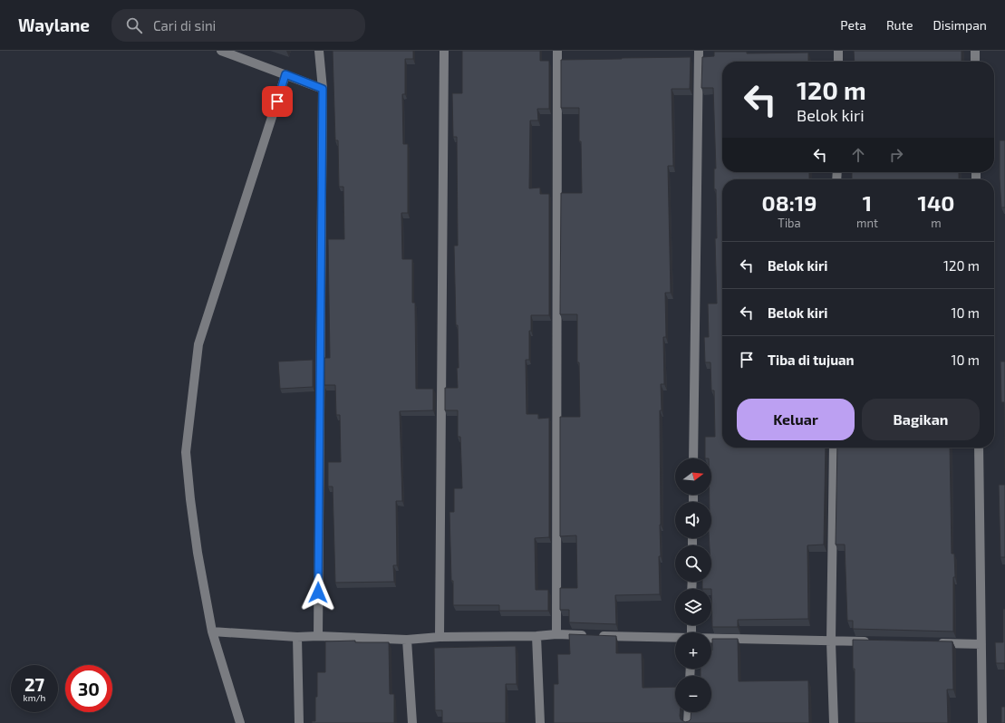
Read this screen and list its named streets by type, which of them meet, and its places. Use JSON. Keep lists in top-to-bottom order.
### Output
{
  "north": "right",
  "page": {
    "header": "Waylane",
    "search": "Cari di sini",
    "nav": ["Peta", "Rute", "Disimpan"],
    "turn": ["120 m", "Belok kiri"],
    "eta": [
      "08:19",
      "Tiba",
      "1",
      "mnt",
      "140",
      "m"
    ],
    "list": [
      {
        "name": "Belok kiri",
        "value": "120 m"
      },
      {
        "name": "Belok kiri",
        "value": "10 m"
      },
      {
        "name": "Tiba di tujuan",
        "value": "10 m"
      }
    ],
    "buttons": ["Keluar", "Bagikan"],
    "map_buttons": ["+", "−"],
    "speed": "27 km/h",
    "limit": "30"
  }
}
